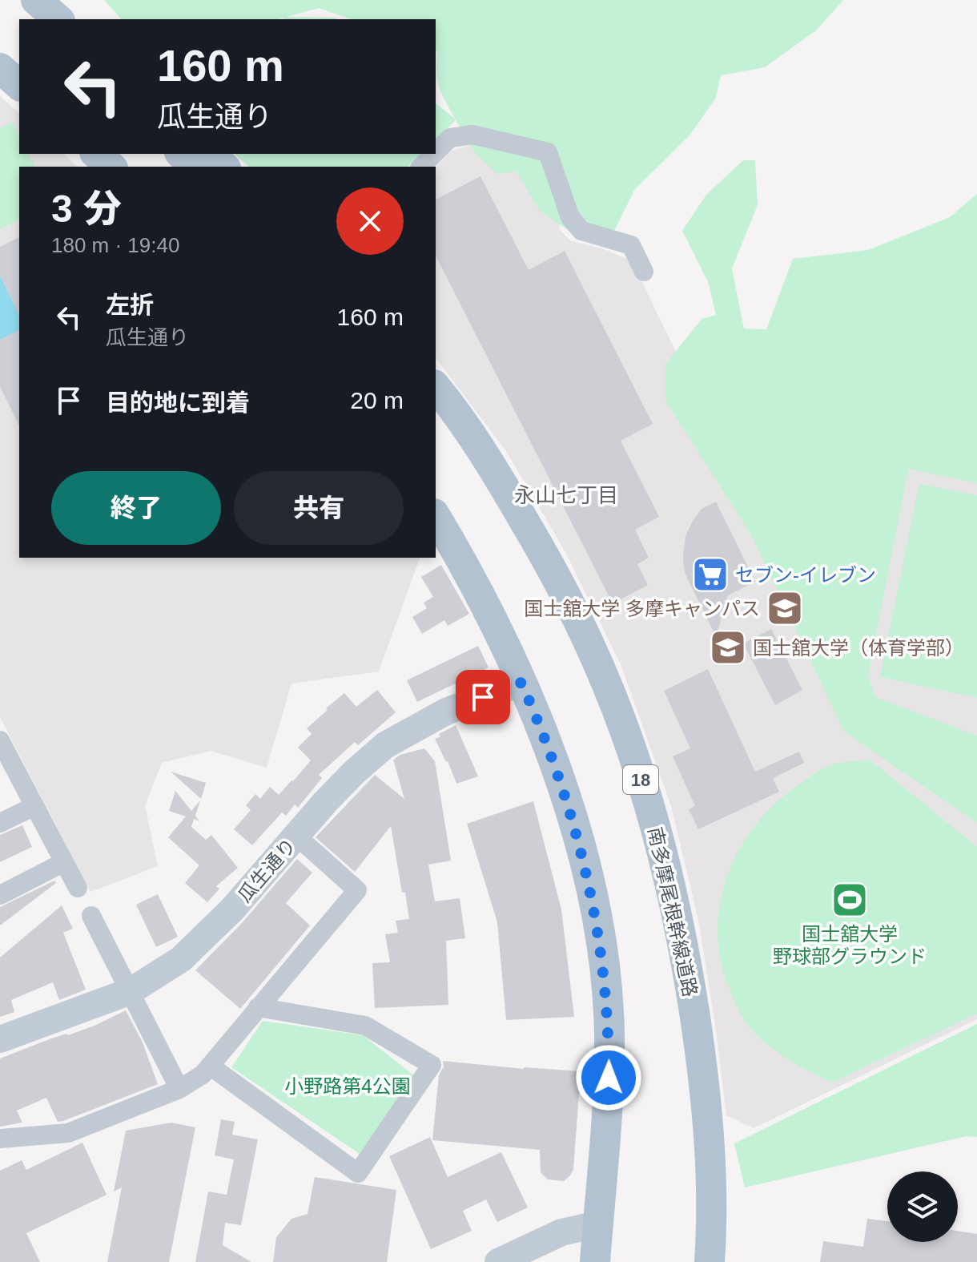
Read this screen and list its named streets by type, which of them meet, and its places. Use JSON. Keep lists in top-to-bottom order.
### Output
{
  "streets": {
    "main road": ["18", "南多摩尾根幹線道路"],
    "street": ["瓜生通り"]
  },
  "districts": ["永山七丁目"],
  "parks": ["小野路第4公園"],
  "places": {
    "supermarket": ["セブン-イレブン"],
    "school or university": ["国士舘大学 多摩キャンパス", "国士舘大学（体育学部）"],
    "sports": ["国士舘大学 野球部グラウンド"]
  },
  "page": {
    "turn": ["160 m", "瓜生通り"],
    "heading": ["3 分", "180 m · 19:40"],
    "list": [
      {
        "name": "左折",
        "note": "瓜生通り",
        "value": "160 m"
      },
      {
        "name": "目的地に到着",
        "value": "20 m"
      }
    ],
    "buttons": ["終了", "共有"]
  }
}
